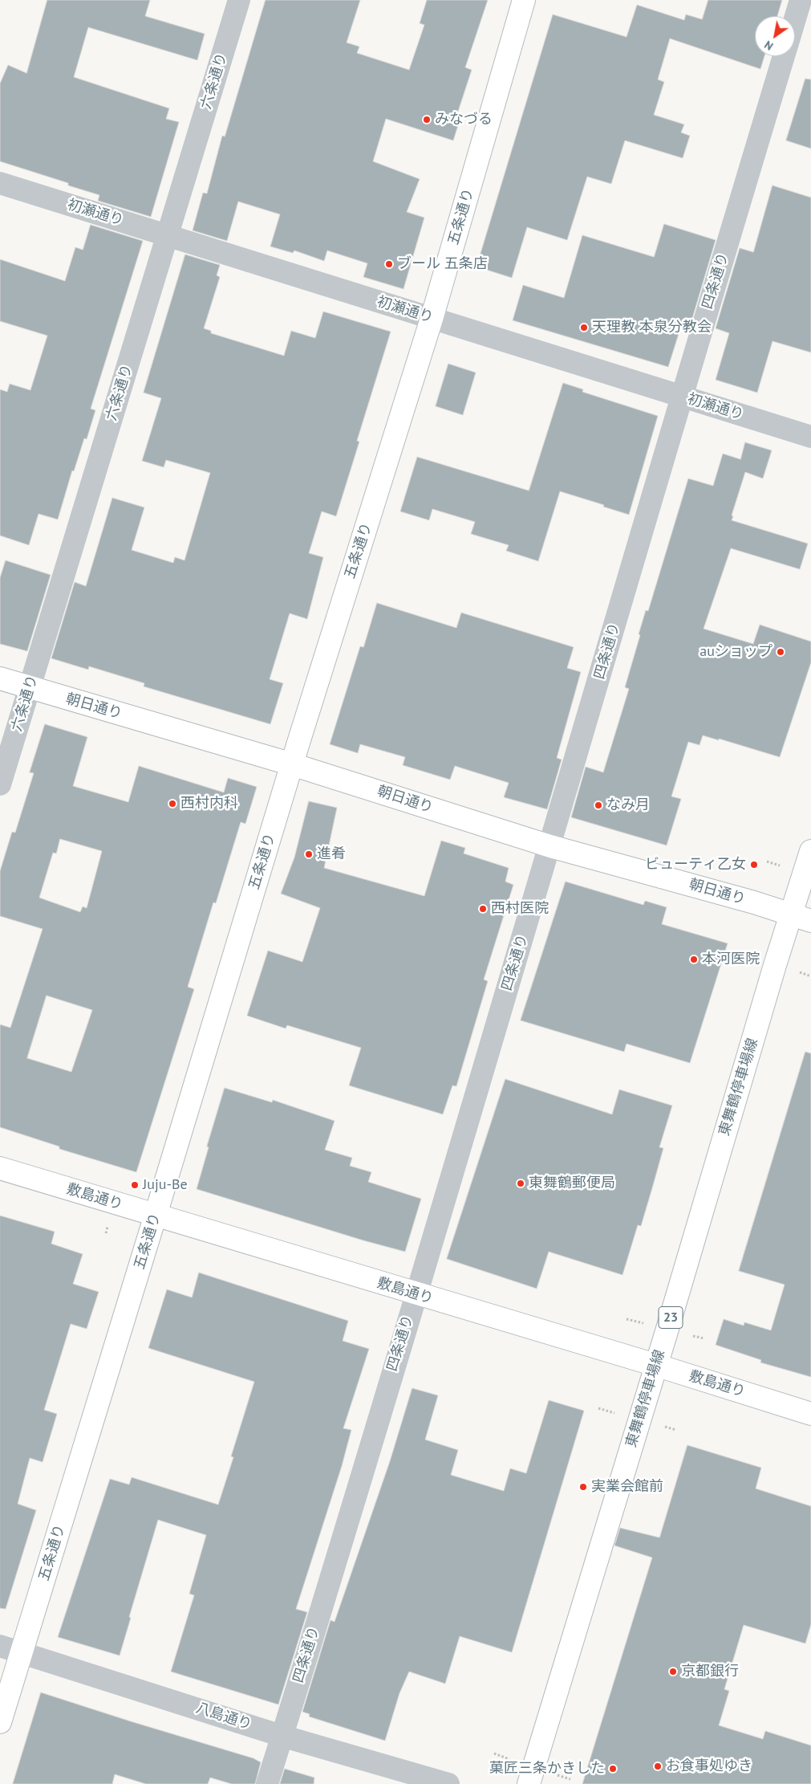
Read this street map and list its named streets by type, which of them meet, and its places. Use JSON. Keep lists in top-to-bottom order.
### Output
{
  "streets": {
    "street": [
      "六条通り",
      "初瀬通り",
      "五条通り",
      "四条通り",
      "朝日通り",
      "東舞鶴停車場線",
      "敷島通り",
      "23",
      "八島通り"
    ]
  },
  "crossings": [
    ["六条通り", "初瀬通り"],
    ["六条通り", "朝日通り"],
    ["初瀬通り", "五条通り"],
    ["初瀬通り", "四条通り"],
    ["五条通り", "朝日通り"],
    ["五条通り", "敷島通り"],
    ["五条通り", "八島通り"],
    ["四条通り", "朝日通り"],
    ["四条通り", "敷島通り"],
    ["四条通り", "八島通り"],
    ["朝日通り", "東舞鶴停車場線"],
    ["東舞鶴停車場線", "敷島通り"]
  ],
  "places": [
    "みなづる",
    "ブール 五条店",
    "天理教 本泉分教会",
    "auショップ",
    "西村内科",
    "なみ月",
    "進肴",
    "ビューティ乙女",
    "西村医院",
    "本河医院",
    "東舞鶴郵便局",
    "Juju-Be",
    "実業会館前",
    "京都銀行",
    "お食事処ゆき",
    "菓匠三条かきした"
  ],
  "north": "bottom left"
}
